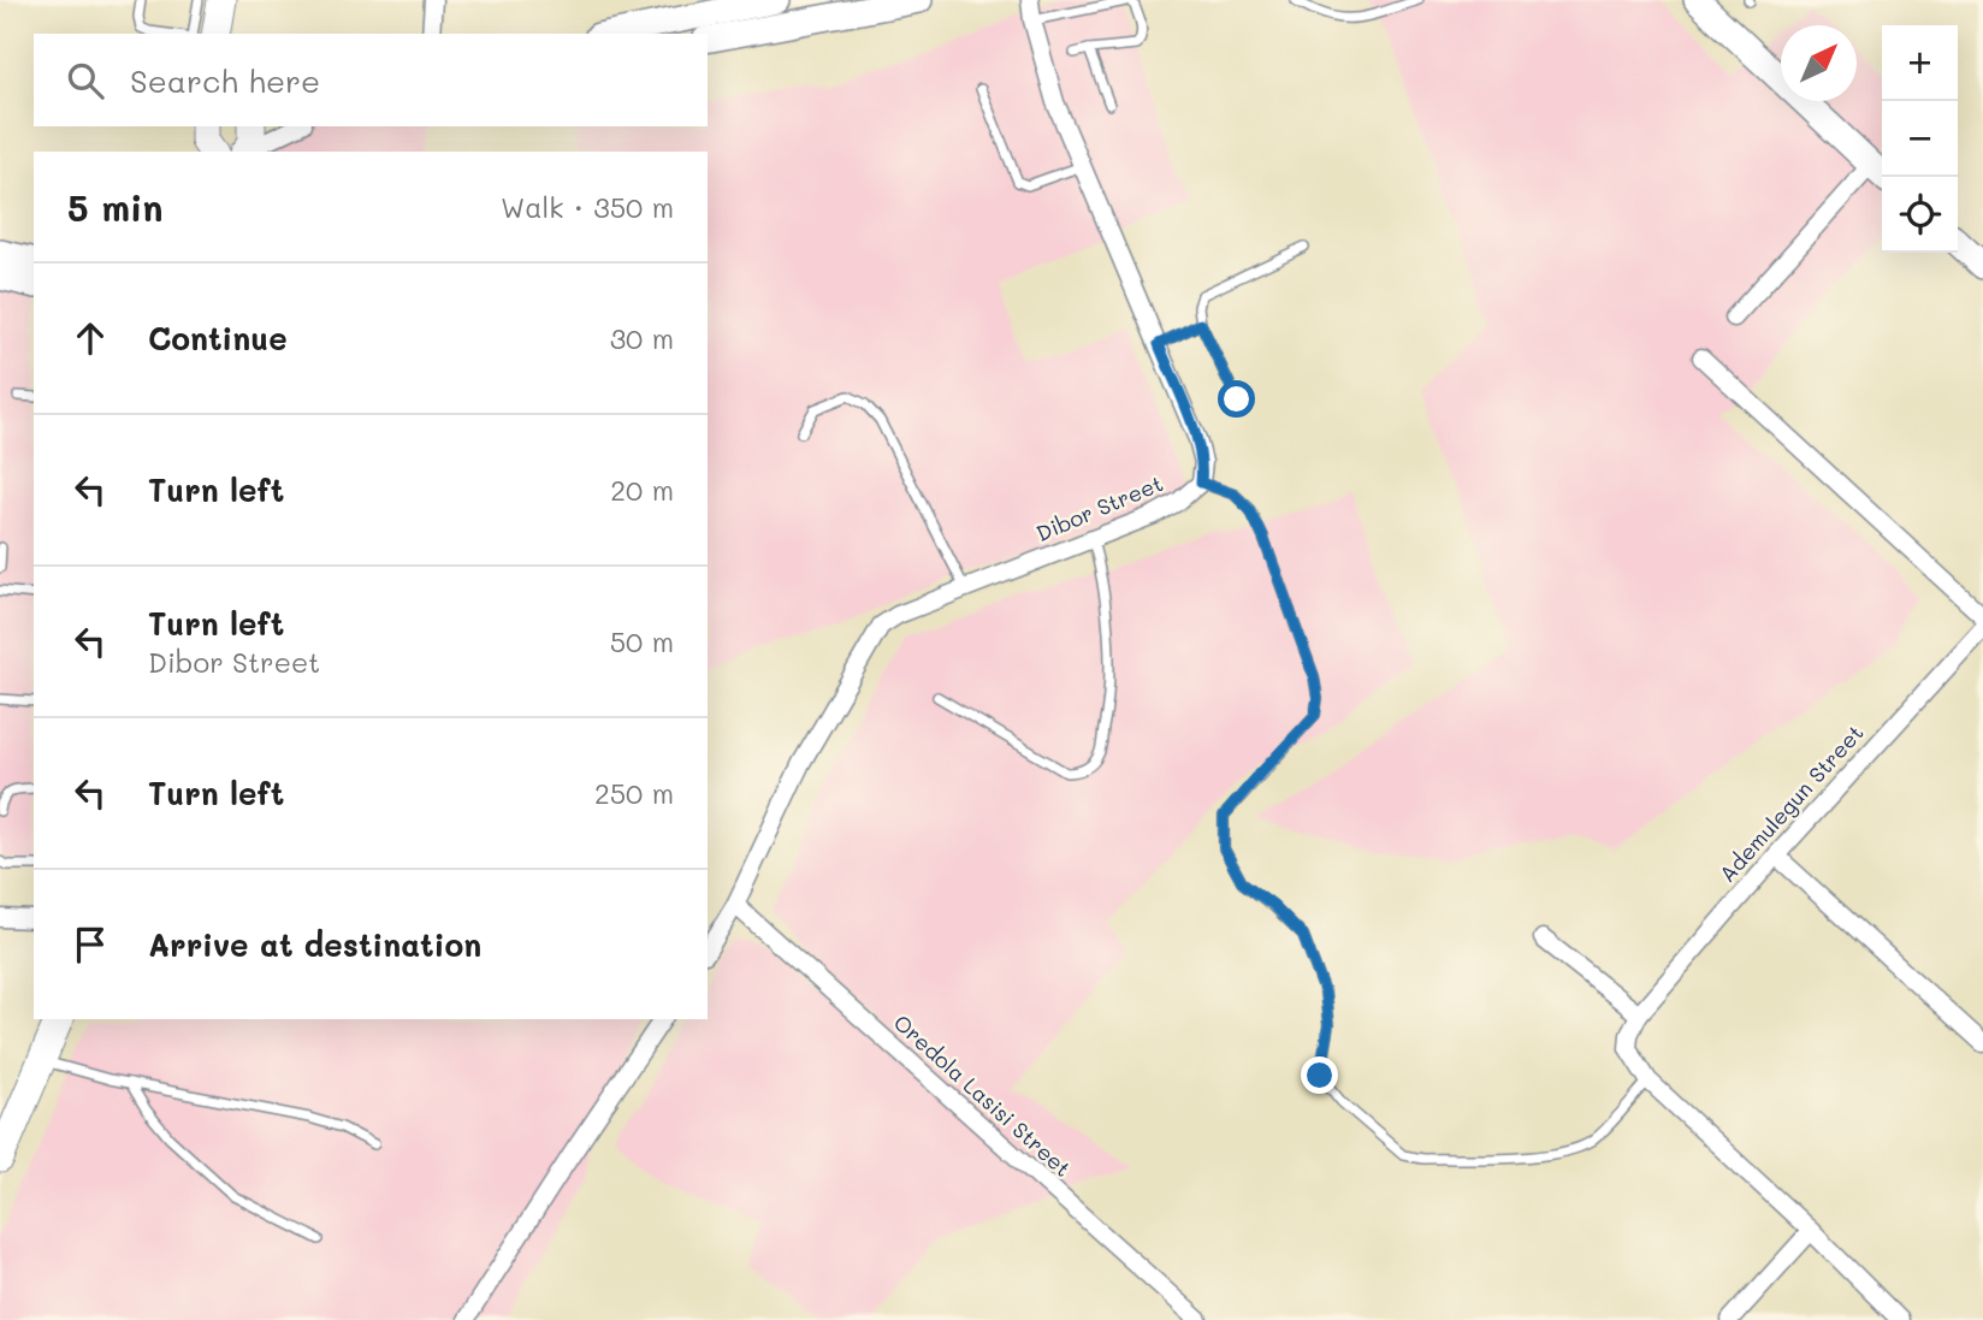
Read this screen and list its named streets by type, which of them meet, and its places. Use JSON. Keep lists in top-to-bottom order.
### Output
{
  "streets": {
    "street": ["Dibor Street", "Ademulegun Street", "Oredola Lasisi Street"]
  },
  "crossings": [
    ["Dibor Street", "Oredola Lasisi Street"]
  ],
  "north": "top right",
  "page": {
    "map_buttons": ["+", "−"],
    "search": "Search here",
    "heading": ["5 min", "Walk · 350 m"],
    "list": [
      ["Continue", "30 m"],
      ["Turn left", "20 m"],
      ["Turn left", "Dibor Street", "50 m"],
      ["Turn left", "250 m"],
      "Arrive at destination"
    ]
  }
}
